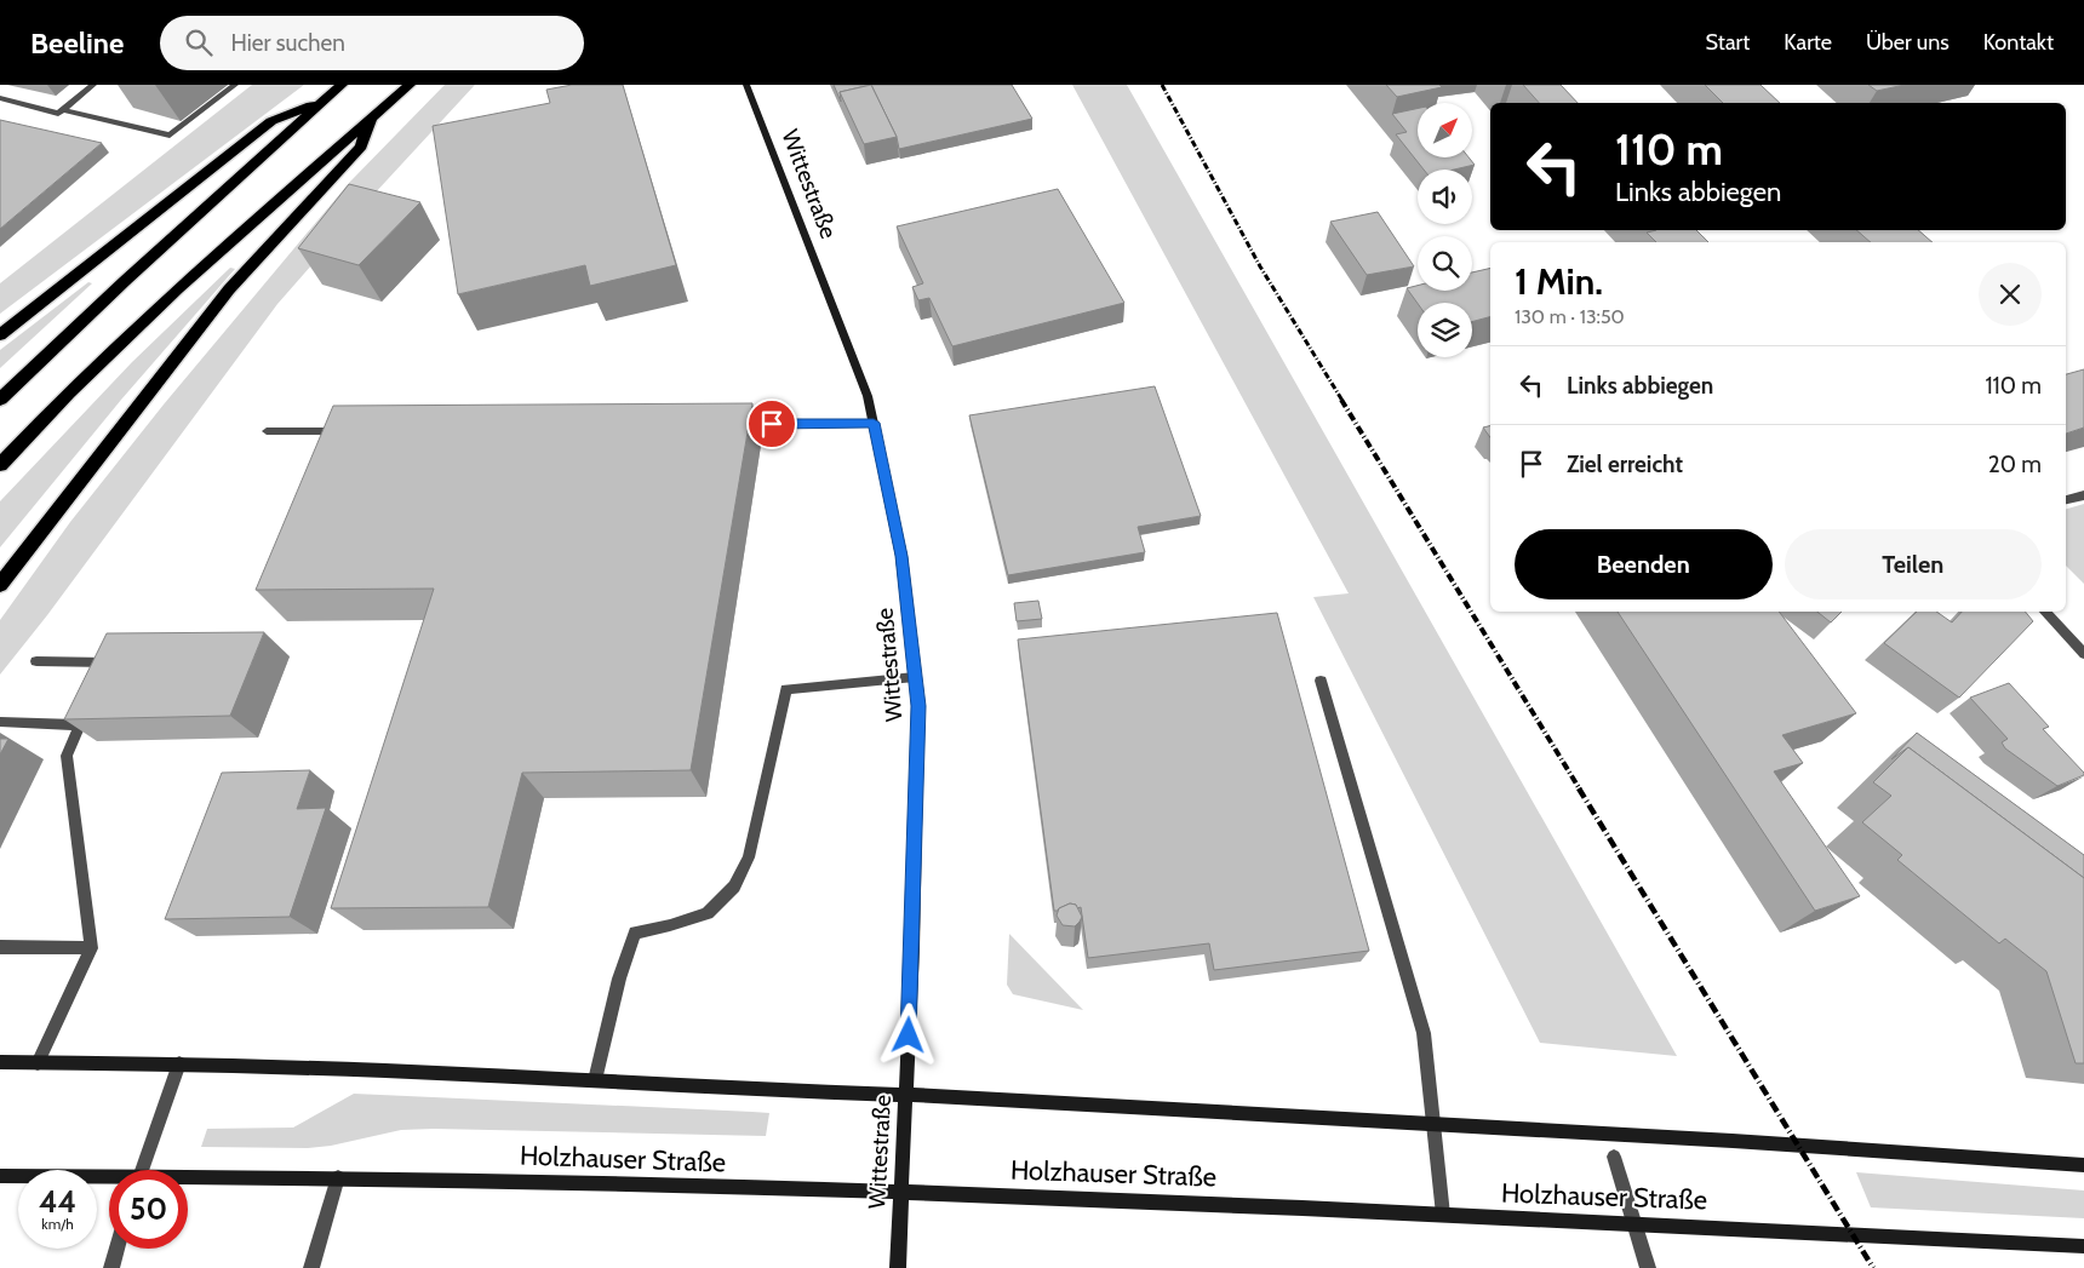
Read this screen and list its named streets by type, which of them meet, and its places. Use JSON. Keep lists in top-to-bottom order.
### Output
{
  "streets": {
    "main road": ["Wittestraße", "Holzhauser Straße"]
  },
  "crossings": [
    ["Wittestraße", "Holzhauser Straße"]
  ],
  "north": "top right",
  "page": {
    "header": "Beeline",
    "search": "Hier suchen",
    "nav": [
      "Start",
      "Karte",
      "Über uns",
      "Kontakt"
    ],
    "turn": ["110 m", "Links abbiegen"],
    "heading": ["1 Min.", "130 m · 13:50"],
    "list": [
      {
        "name": "Links abbiegen",
        "value": "110 m"
      },
      {
        "name": "Ziel erreicht",
        "value": "20 m"
      }
    ],
    "buttons": ["Beenden", "Teilen"],
    "speed": "44 km/h",
    "limit": "50"
  }
}
